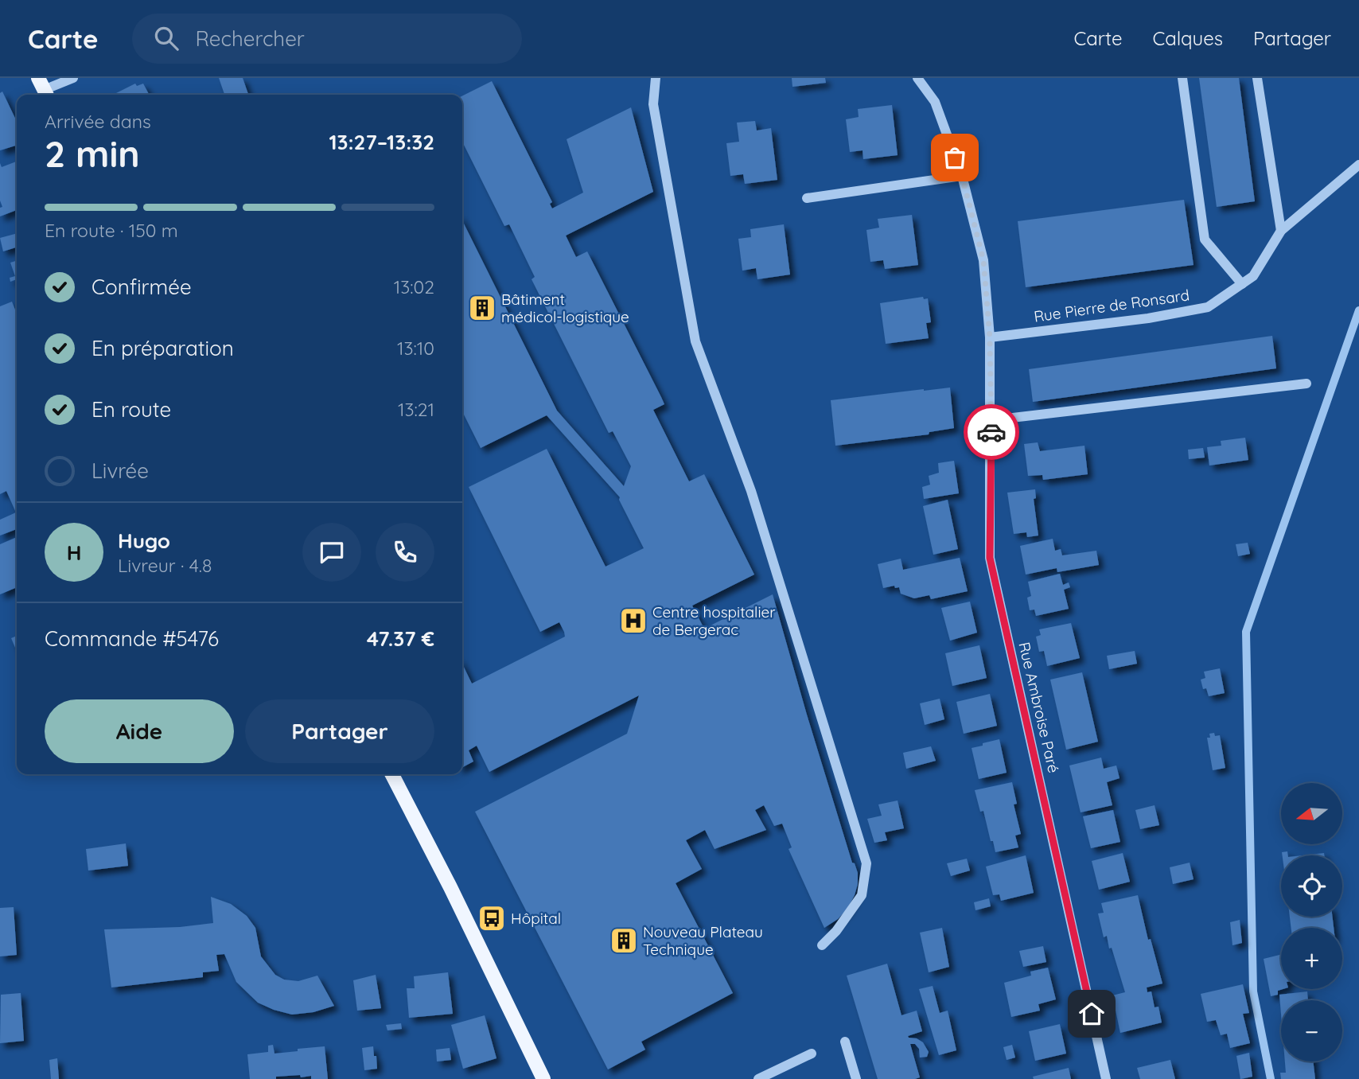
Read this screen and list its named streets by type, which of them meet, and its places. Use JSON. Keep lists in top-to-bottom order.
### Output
{
  "streets": {
    "street": ["Rue Pierre de Ronsard", "Rue Ambroise Paré"]
  },
  "crossings": [
    ["Rue Pierre de Ronsard", "Rue Ambroise Paré"]
  ],
  "places": {
    "building": ["Bâtiment médicol-logistique", "Nouveau Plateau Technique"],
    "hospital": ["Centre hospitalier de Bergerac"],
    "bus stop": ["Hôpital"]
  },
  "north": "left",
  "page": {
    "header": "Carte",
    "search": "Rechercher",
    "nav": ["Carte", "Calques", "Partager"],
    "heading": ["2 min", "Arrivée dans", "13:27–13:32"],
    "panel": [
      "Hugo",
      "Livreur · 4.8",
      "Commande #5476",
      "47.37 €"
    ],
    "bar": "En route · 150 m",
    "list": [
      ["Confirmée", "13:02"],
      ["En préparation", "13:10"],
      ["En route", "13:21"],
      "Livrée"
    ],
    "round": "H",
    "buttons": ["Aide", "Partager"],
    "map_buttons": ["+", "−"]
  }
}
